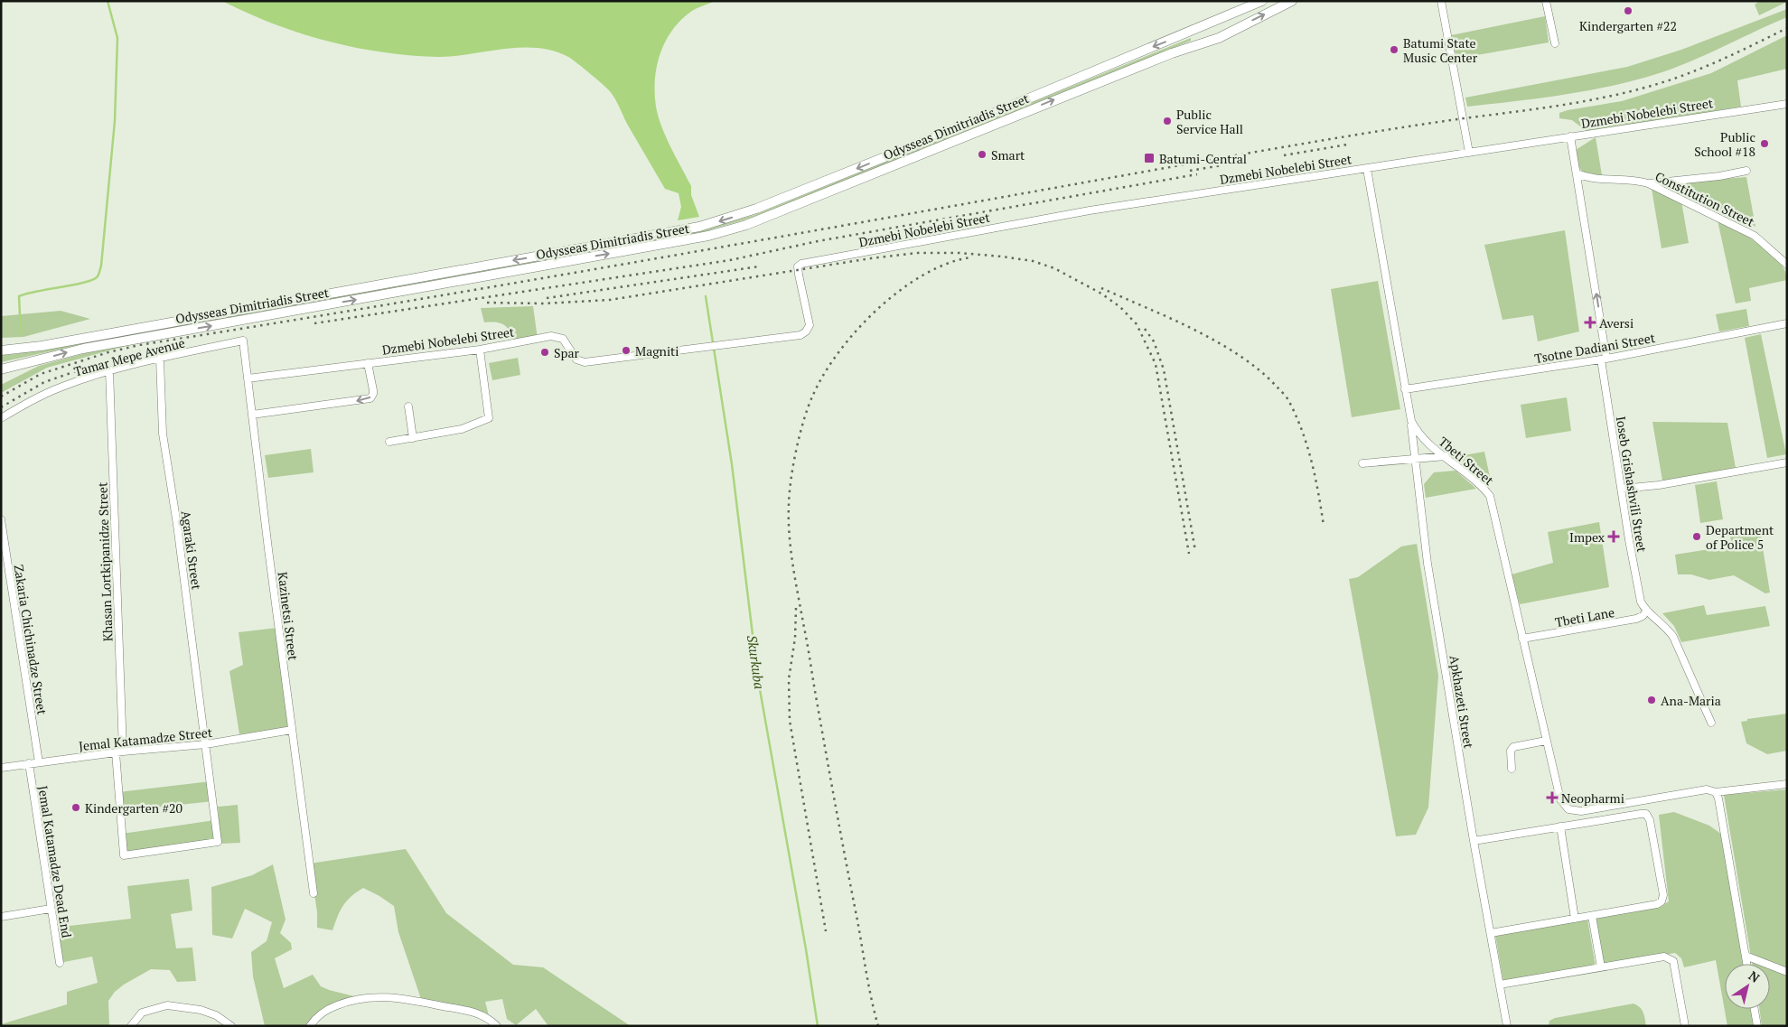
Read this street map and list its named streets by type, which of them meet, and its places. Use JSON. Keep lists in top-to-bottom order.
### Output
{
  "streets": {
    "main road": ["Odysseas Dimitriadis Street"],
    "street": [
      "Dzmebi Nobelebi Street",
      "Constitution Street",
      "Tsotne Dadiani Street",
      "Tamar Mepe Avenue",
      "Tbeti Street",
      "Ioseb Grishashvili Street",
      "Agaraki Street",
      "Khasan Lortkipanidze Street",
      "Kazinetsi Street",
      "Tbeti Lane",
      "Zakaria Chichinadze Street",
      "Apkhazeti Street",
      "Jemal Katamadze Street",
      "Jemal Katamadze Dead End"
    ]
  },
  "crossings": [
    ["Dzmebi Nobelebi Street", "Tbeti Street"],
    ["Dzmebi Nobelebi Street", "Ioseb Grishashvili Street"],
    ["Dzmebi Nobelebi Street", "Kazinetsi Street"],
    ["Constitution Street", "Ioseb Grishashvili Street"],
    ["Tsotne Dadiani Street", "Tbeti Street"],
    ["Tsotne Dadiani Street", "Ioseb Grishashvili Street"],
    ["Tamar Mepe Avenue", "Agaraki Street"],
    ["Tamar Mepe Avenue", "Khasan Lortkipanidze Street"],
    ["Tamar Mepe Avenue", "Kazinetsi Street"],
    ["Tbeti Street", "Tbeti Lane"],
    ["Tbeti Street", "Apkhazeti Street"],
    ["Ioseb Grishashvili Street", "Tbeti Lane"],
    ["Agaraki Street", "Khasan Lortkipanidze Street"],
    ["Agaraki Street", "Jemal Katamadze Street"],
    ["Khasan Lortkipanidze Street", "Jemal Katamadze Street"],
    ["Kazinetsi Street", "Jemal Katamadze Street"],
    ["Zakaria Chichinadze Street", "Jemal Katamadze Street"],
    ["Jemal Katamadze Street", "Jemal Katamadze Dead End"]
  ],
  "one_way": ["Ioseb Grishashvili Street"],
  "water": ["Skurkuba"],
  "places": {
    "other": [
      "Kindergarten #22",
      "Batumi State Music Center",
      "Public Service Hall",
      "Public School #18",
      "Smart",
      "Magniti",
      "Spar",
      "Department of Police 5",
      "Ana-Maria",
      "Kindergarten #20"
    ],
    "transit": ["Batumi-Central"],
    "health": ["Aversi", "Impex", "Neopharmi"]
  },
  "north": "top right"
}
